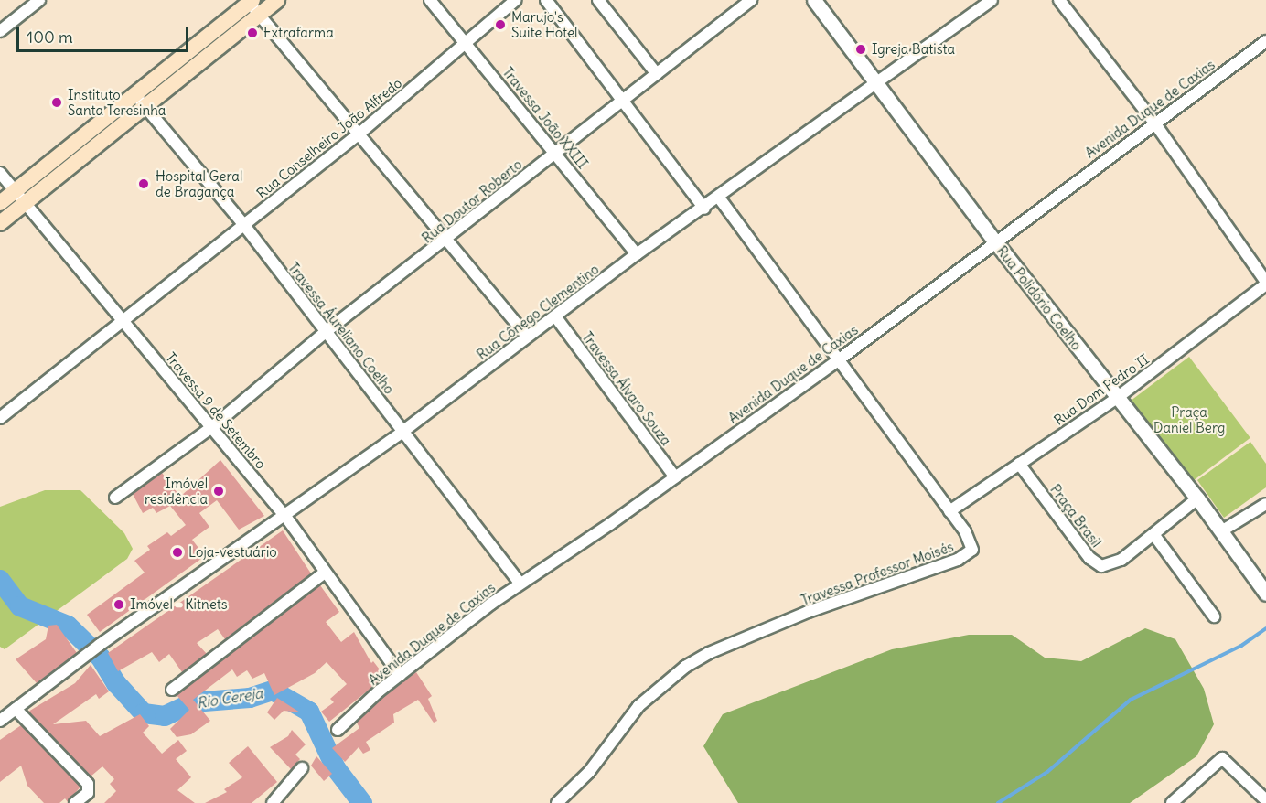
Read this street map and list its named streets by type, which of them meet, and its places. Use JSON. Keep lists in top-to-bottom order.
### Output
{
  "streets": {
    "street": [
      "Avenida Duque de Caxias",
      "Travessa João XXIII",
      "Rua Conselheiro João Alfredo",
      "Rua Doutor Roberto",
      "Rua Polidório Coelho",
      "Rua Cônego Clementino",
      "Travessa Áureliano Coelho",
      "Travessa Álvaro Souza",
      "Rua Dom Pedro II",
      "Travessa 9 de Setembro",
      "Praça Brasil",
      "Travessa Professor Moisés"
    ]
  },
  "crossings": [
    ["Avenida Duque de Caxias", "Rua Polidório Coelho"],
    ["Avenida Duque de Caxias", "Travessa Áureliano Coelho"],
    ["Avenida Duque de Caxias", "Travessa Álvaro Souza"],
    ["Avenida Duque de Caxias", "Travessa 9 de Setembro"],
    ["Avenida Duque de Caxias", "Travessa Professor Moisés"],
    ["Travessa João XXIII", "Rua Conselheiro João Alfredo"],
    ["Travessa João XXIII", "Rua Doutor Roberto"],
    ["Travessa João XXIII", "Rua Cônego Clementino"],
    ["Rua Conselheiro João Alfredo", "Travessa Áureliano Coelho"],
    ["Rua Conselheiro João Alfredo", "Travessa 9 de Setembro"],
    ["Rua Doutor Roberto", "Travessa Áureliano Coelho"],
    ["Rua Doutor Roberto", "Travessa 9 de Setembro"],
    ["Rua Polidório Coelho", "Rua Cônego Clementino"],
    ["Rua Polidório Coelho", "Rua Dom Pedro II"],
    ["Rua Polidório Coelho", "Praça Brasil"],
    ["Rua Cônego Clementino", "Travessa Áureliano Coelho"],
    ["Rua Cônego Clementino", "Travessa Álvaro Souza"],
    ["Rua Cônego Clementino", "Travessa 9 de Setembro"],
    ["Rua Cônego Clementino", "Travessa Professor Moisés"],
    ["Rua Dom Pedro II", "Praça Brasil"],
    ["Rua Dom Pedro II", "Travessa Professor Moisés"]
  ],
  "water": ["Rio Cereja"],
  "parks": ["Praça Daniel Berg"],
  "places": [
    "Marujo's Suite Hotel",
    "Extrafarma",
    "Igreja Batista",
    "Instituto Santa Teresinha",
    "Hospital Geral de Bragança",
    "Imóvel residência",
    "Loja-vestuário",
    "Imóvel - Kitnets"
  ],
  "scale_bar": "100 m"
}
